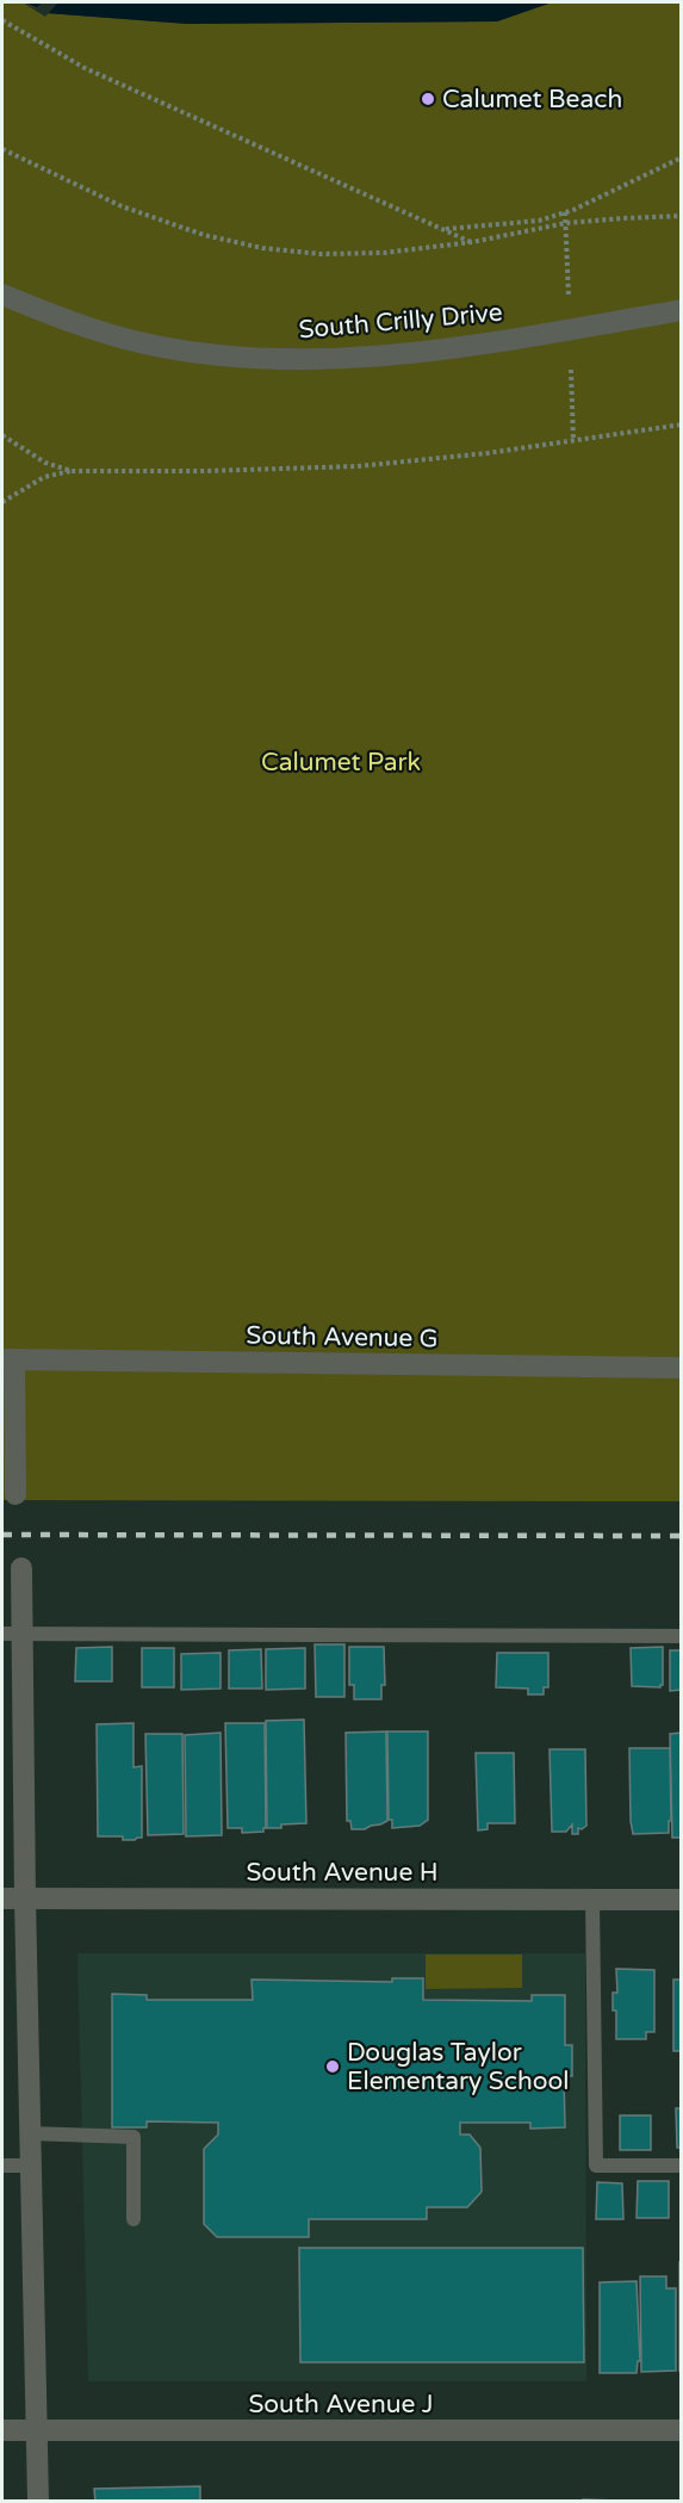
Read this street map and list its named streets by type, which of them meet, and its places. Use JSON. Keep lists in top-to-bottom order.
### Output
{
  "streets": {
    "street": [
      "South Crilly Drive",
      "South Avenue G",
      "South Avenue H",
      "South Avenue J"
    ]
  },
  "parks": ["Calumet Park"],
  "places": ["Calumet Beach", "Douglas Taylor Elementary School"]
}
